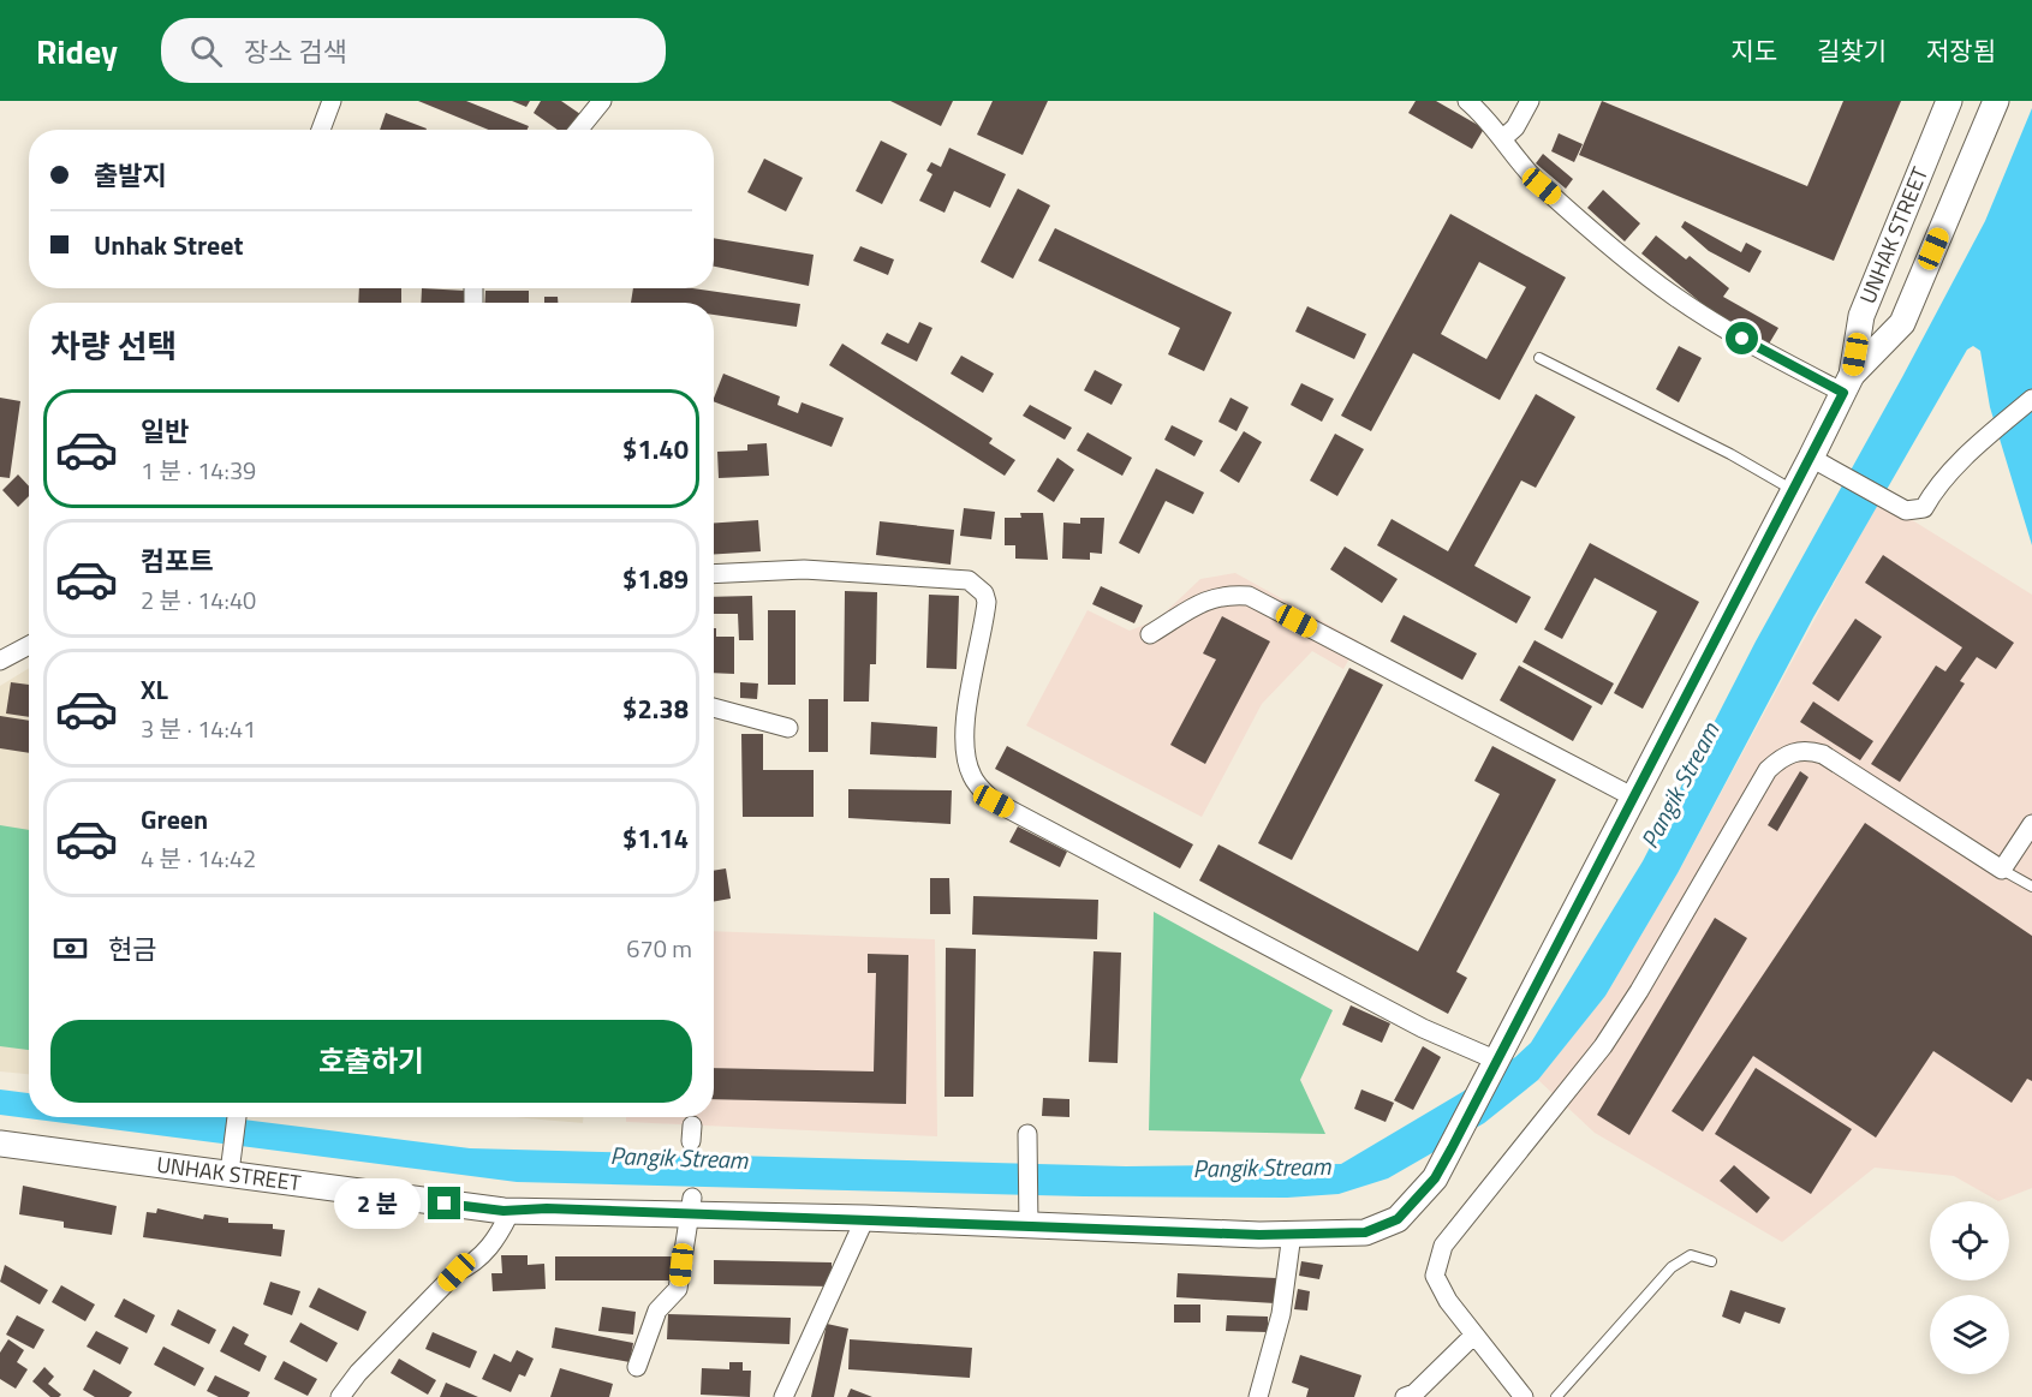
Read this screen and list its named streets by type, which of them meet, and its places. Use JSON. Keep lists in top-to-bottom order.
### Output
{
  "streets": {
    "main road": ["UNHAK STREET"]
  },
  "water": ["Pangik Stream"],
  "page": {
    "header": "Ridey",
    "search": "장소 검색",
    "nav": ["지도", "길찾기", "저장됨"],
    "banner": ["출발지", "Unhak Street"],
    "heading": "차량 선택",
    "list": [
      {
        "name": "일반",
        "note": "1 분 · 14:39",
        "value": "$1.40"
      },
      {
        "name": "컴포트",
        "note": "2 분 · 14:40",
        "value": "$1.89"
      },
      {
        "name": "XL",
        "note": "3 분 · 14:41",
        "value": "$2.38"
      },
      {
        "name": "Green",
        "note": "4 분 · 14:42",
        "value": "$1.14"
      }
    ],
    "pay": ["현금", "670 m"],
    "buttons": "호출하기",
    "bubble": "2 분"
  }
}
